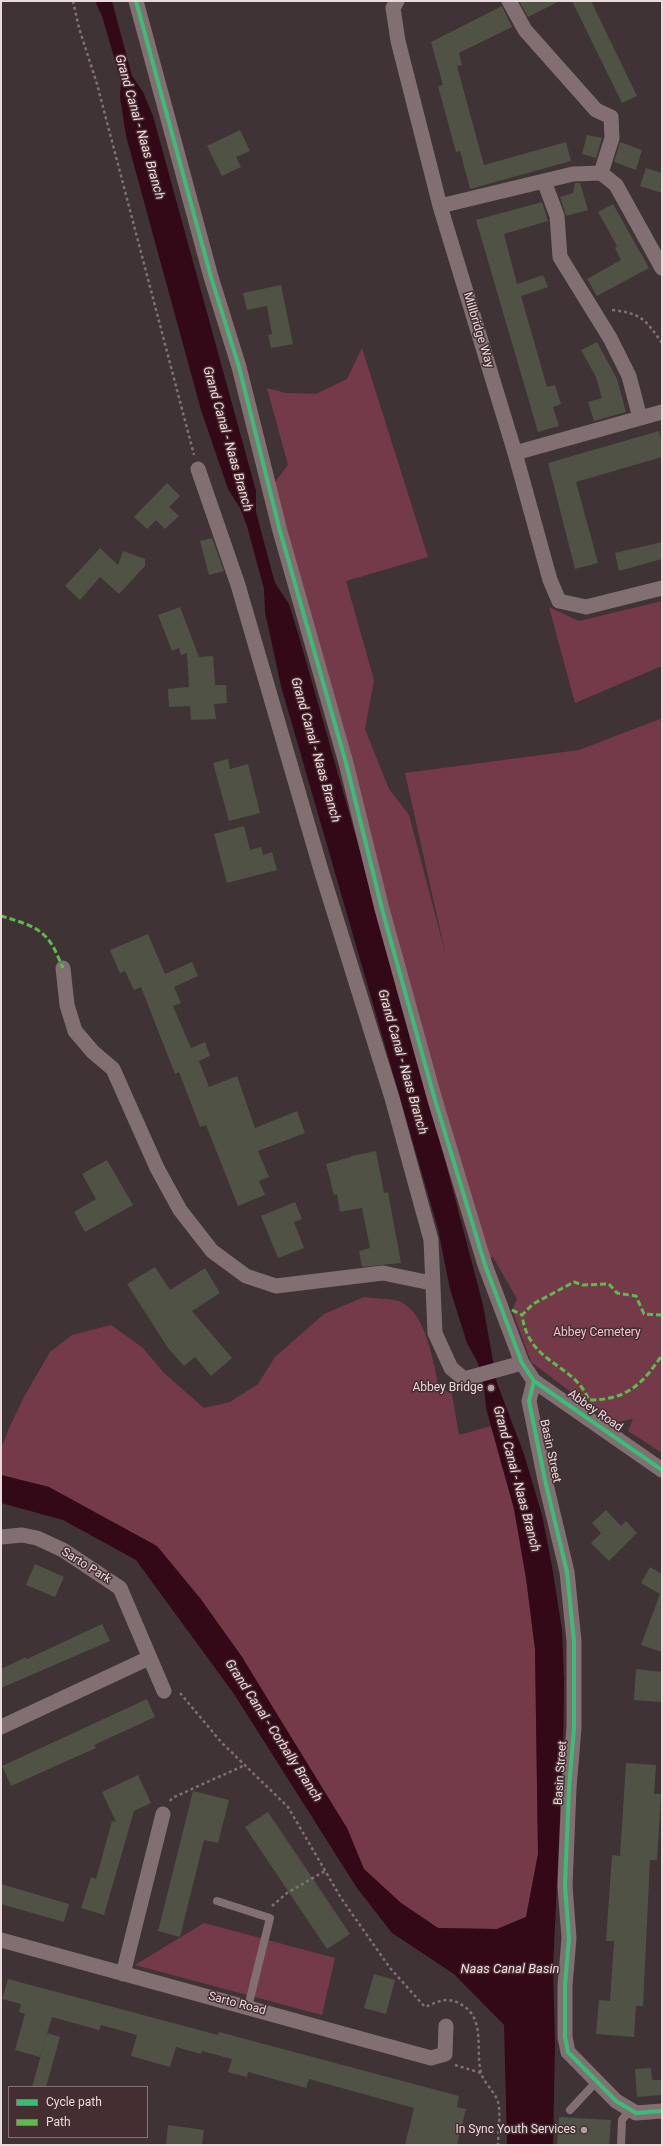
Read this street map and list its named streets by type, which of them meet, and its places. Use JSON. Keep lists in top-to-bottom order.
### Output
{
  "streets": {
    "street": [
      "Millbridge Way",
      "Abbey Road",
      "Basin Street",
      "Sarto Park",
      "Sarto Road"
    ]
  },
  "crossings": [
    ["Abbey Road", "Basin Street"]
  ],
  "water": ["Grand Canal - Naas Branch", "Grand Canal - Corbally Branch", "Naas Canal Basin"],
  "parks": ["Abbey Cemetery"],
  "places": ["Abbey Bridge", "In Sync Youth Services"],
  "legend": ["Cycle path", "Path"]
}
